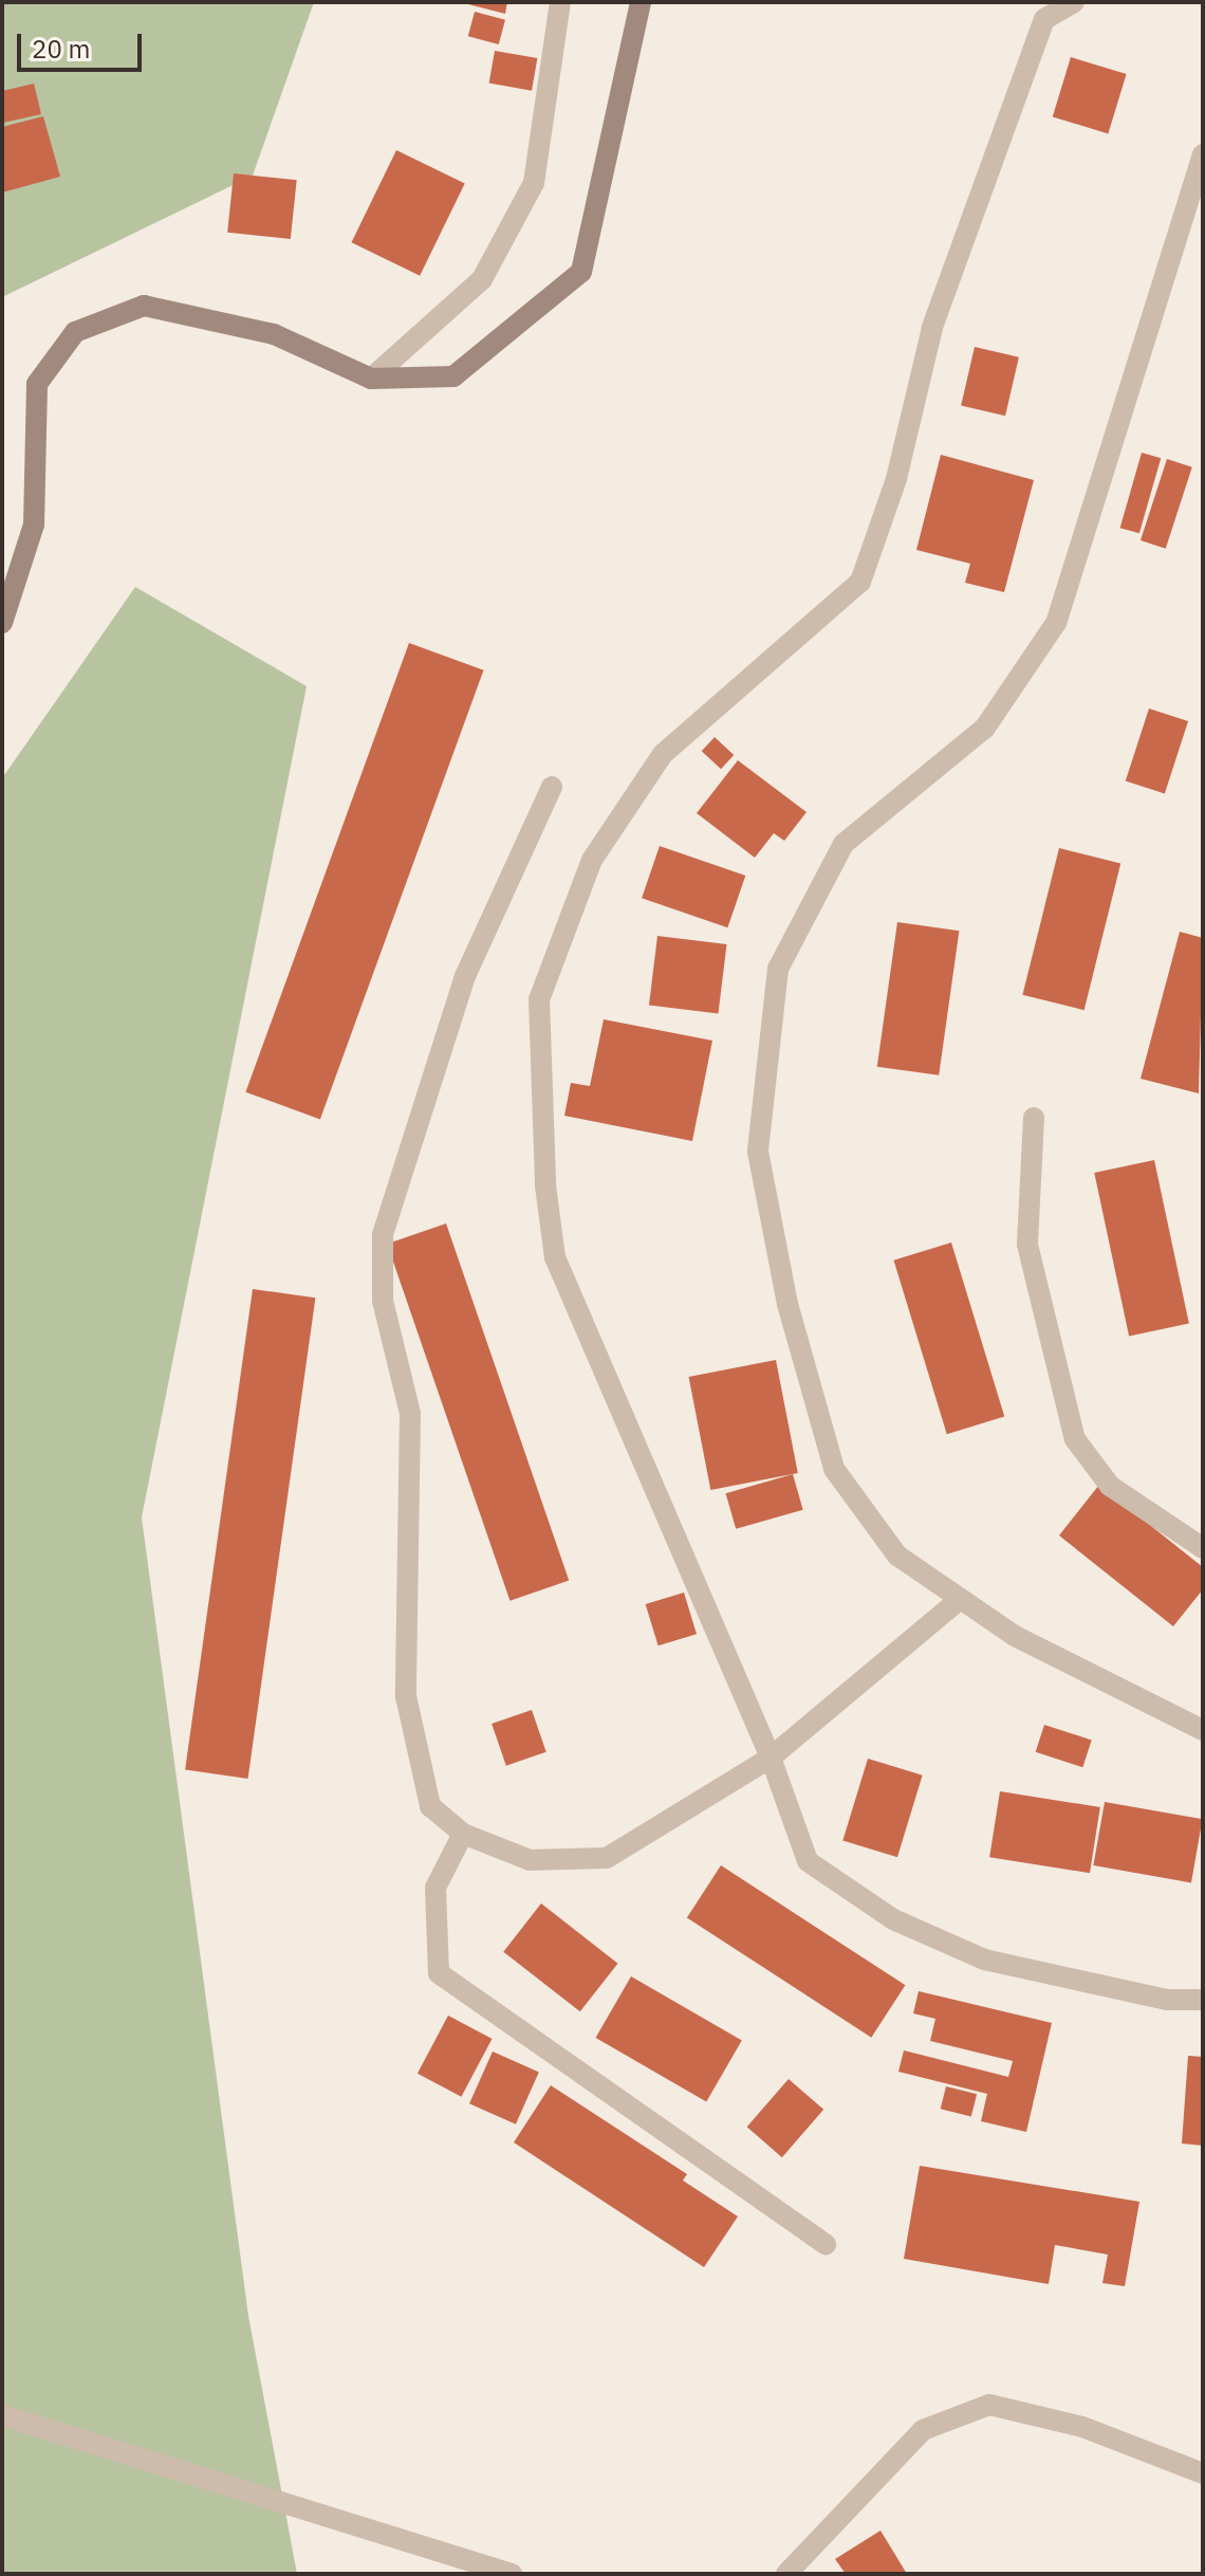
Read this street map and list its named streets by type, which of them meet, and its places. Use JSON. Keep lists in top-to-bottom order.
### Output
{
  "scale_bar": "20 m"
}
